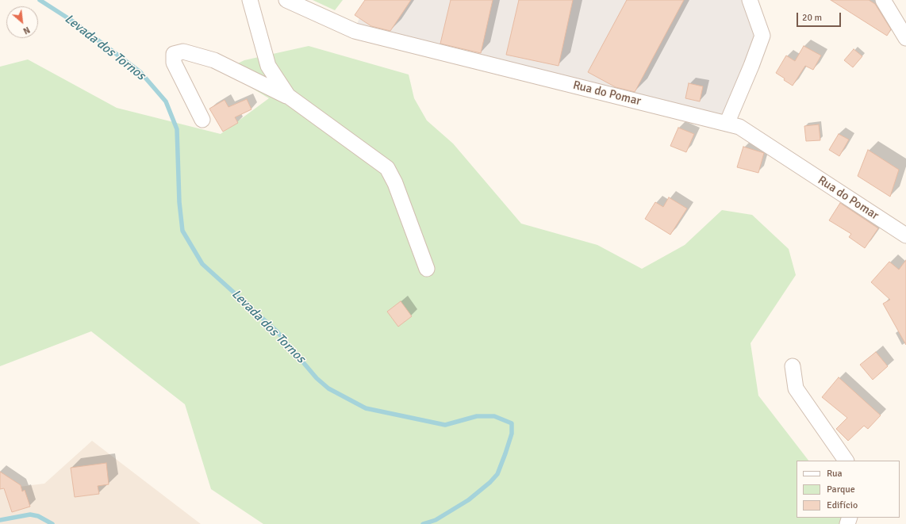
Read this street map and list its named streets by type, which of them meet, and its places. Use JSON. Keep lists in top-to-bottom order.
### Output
{
  "streets": {
    "street": ["Rua do Pomar"]
  },
  "water": ["Levada dos Tornos"],
  "legend": ["Rua", "Parque", "Edifício"],
  "scale_bar": "20 m",
  "north": "bottom right"
}
